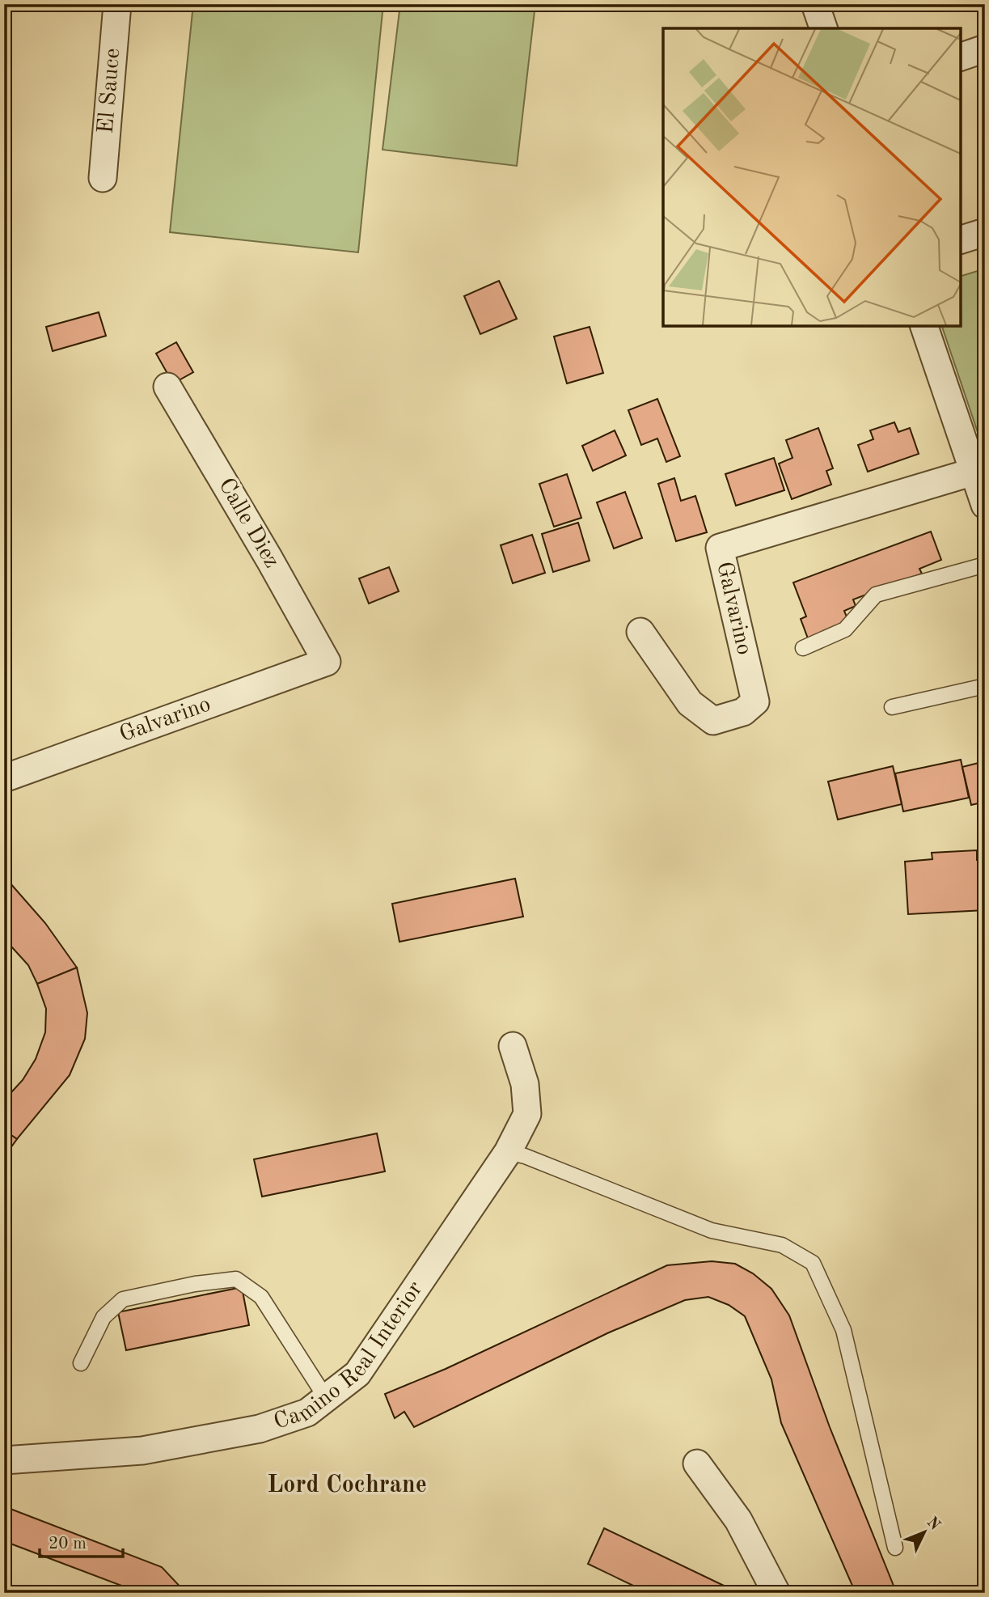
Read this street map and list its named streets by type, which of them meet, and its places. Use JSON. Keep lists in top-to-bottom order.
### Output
{
  "streets": {
    "street": [
      "El Sauce",
      "Calle Diez",
      "Galvarino",
      "Camino Real Interior"
    ]
  },
  "crossings": [
    ["Calle Diez", "Galvarino"]
  ],
  "districts": ["Lord Cochrane"],
  "scale_bar": "20 m",
  "north": "top right"
}
